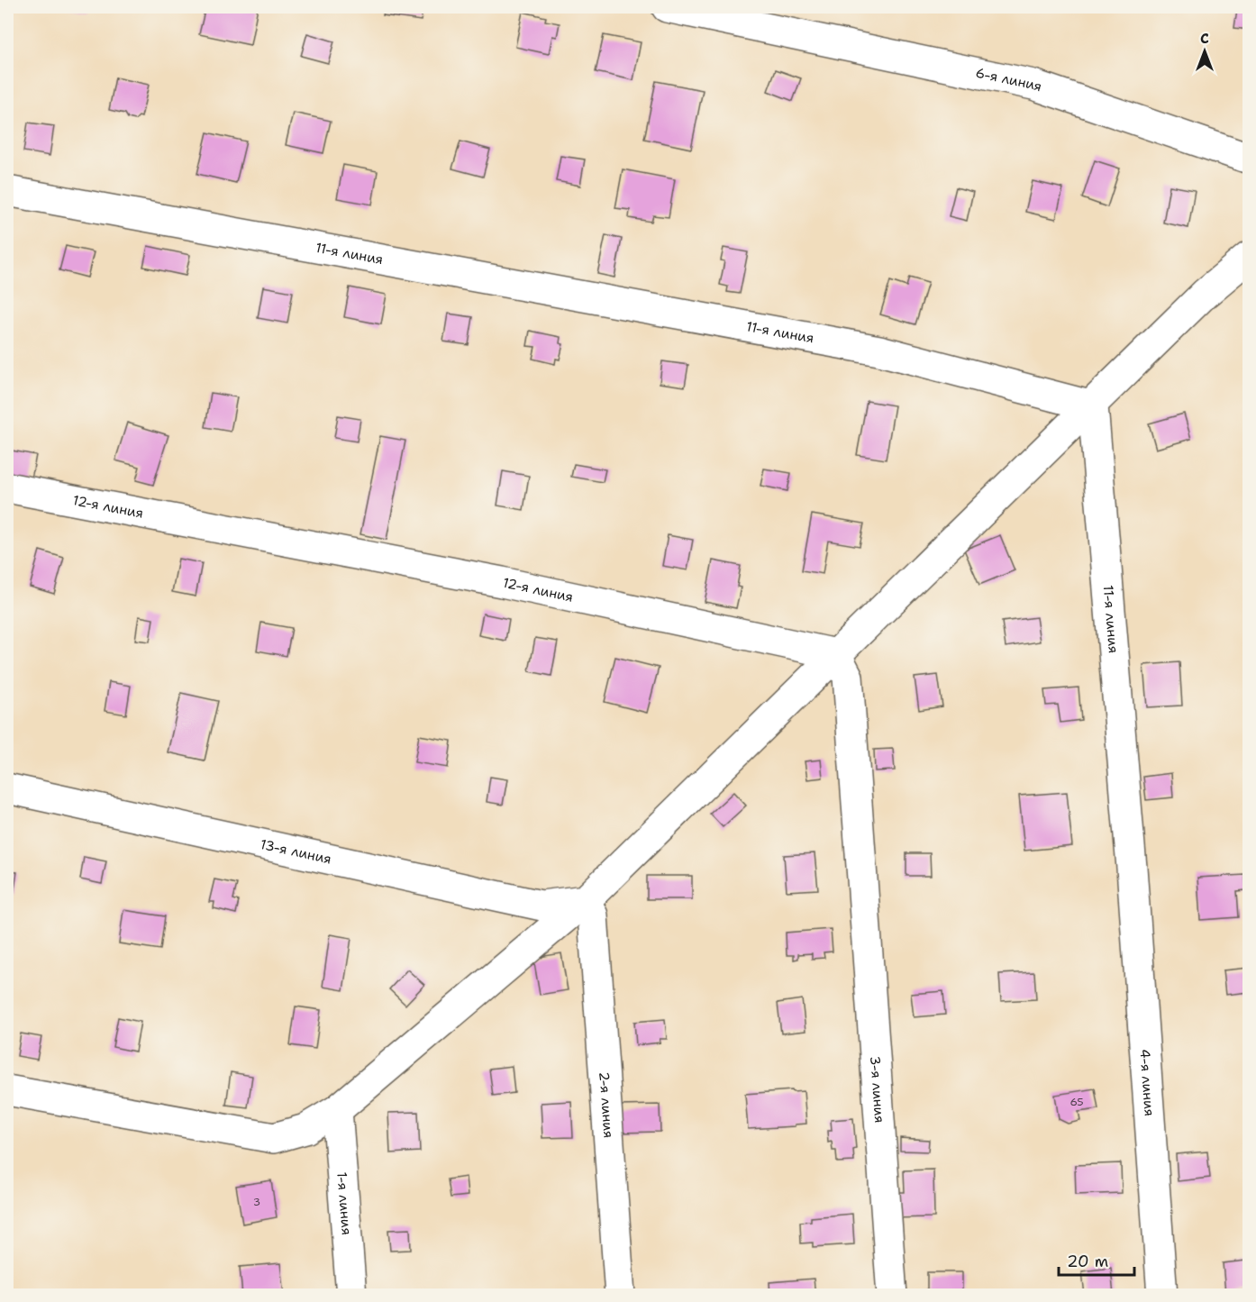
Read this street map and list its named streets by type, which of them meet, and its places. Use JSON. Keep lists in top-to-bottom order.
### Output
{
  "streets": {
    "street": [
      "6-я линия",
      "11-я линия",
      "12-я линия",
      "13-я линия",
      "4-я линия",
      "3-я линия",
      "2-я линия",
      "1-я линия"
    ]
  },
  "crossings": [
    ["11-я линия", "4-я линия"],
    ["12-я линия", "3-я линия"],
    ["13-я линия", "2-я линия"]
  ],
  "house_numbers": ["65", "3"],
  "scale_bar": "20 m",
  "north": "top"
}
